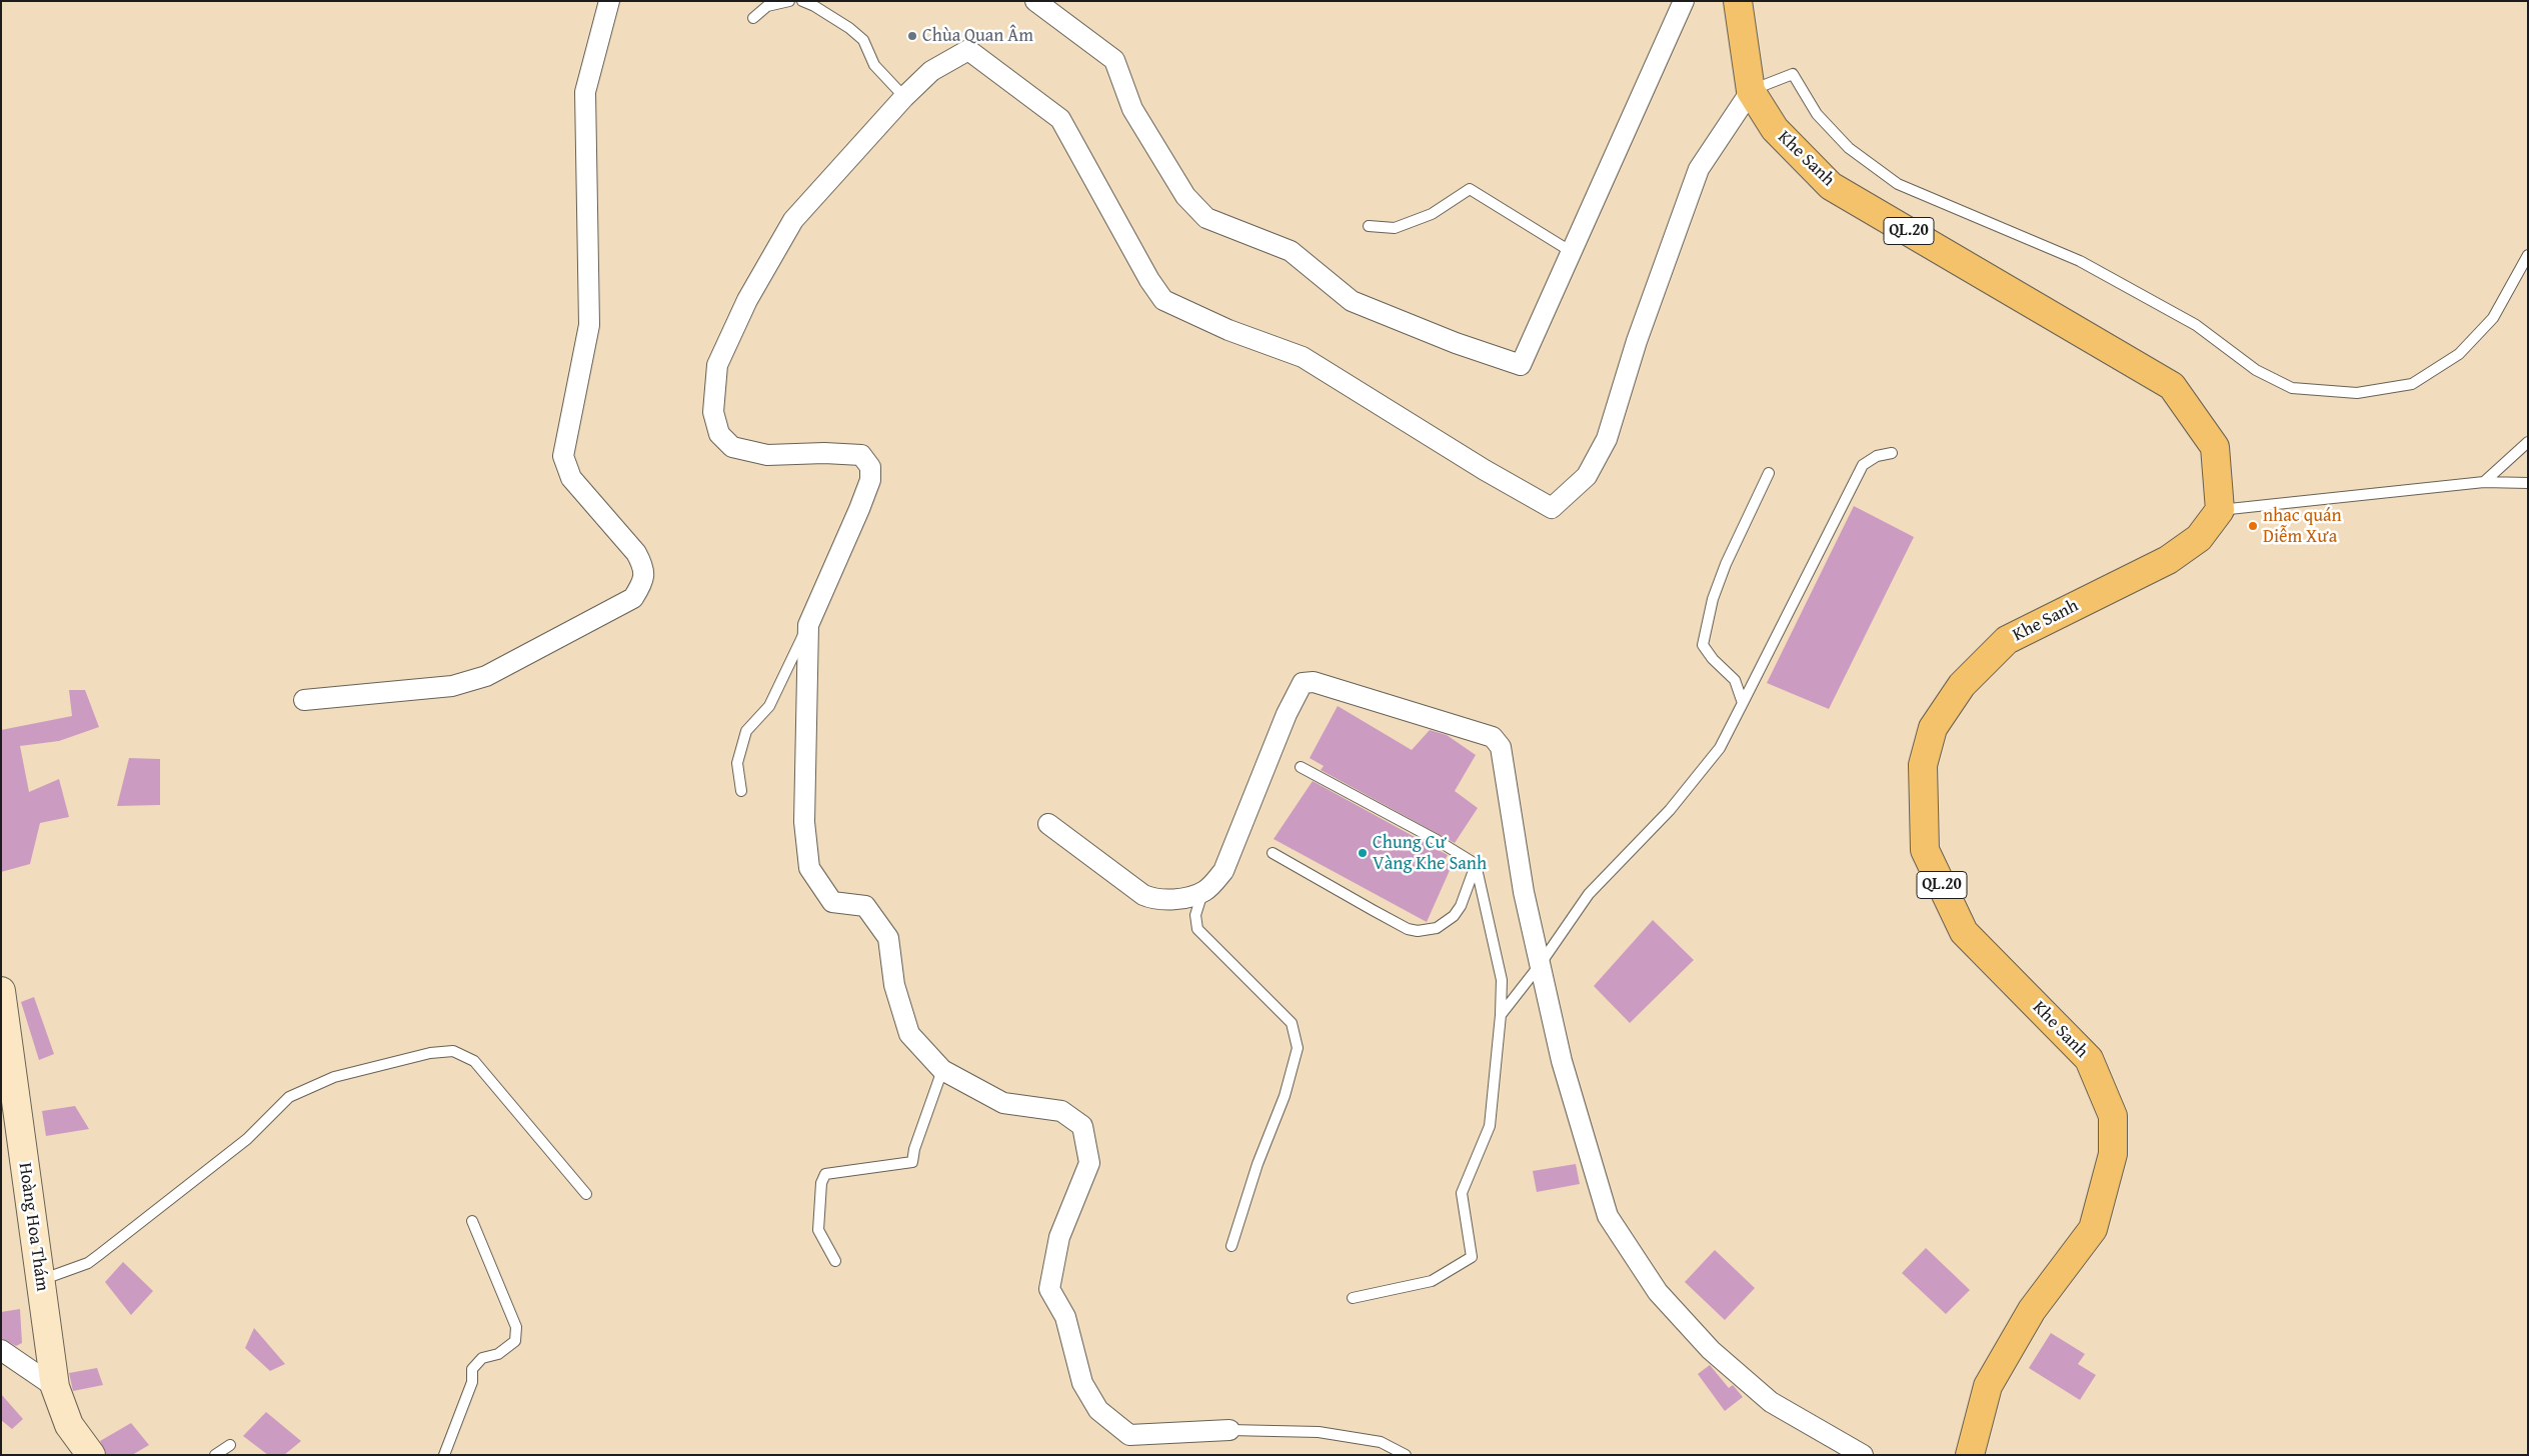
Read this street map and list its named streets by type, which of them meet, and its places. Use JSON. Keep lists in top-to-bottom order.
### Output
{
  "streets": {
    "highway": ["Khe Sanh", "QL.20"],
    "street": ["Hoàng Hoa Thám"]
  },
  "places": ["Chùa Quan Âm", "nhạc quán Diễm Xưa", "Chung Cư Vàng Khe Sanh"]
}
